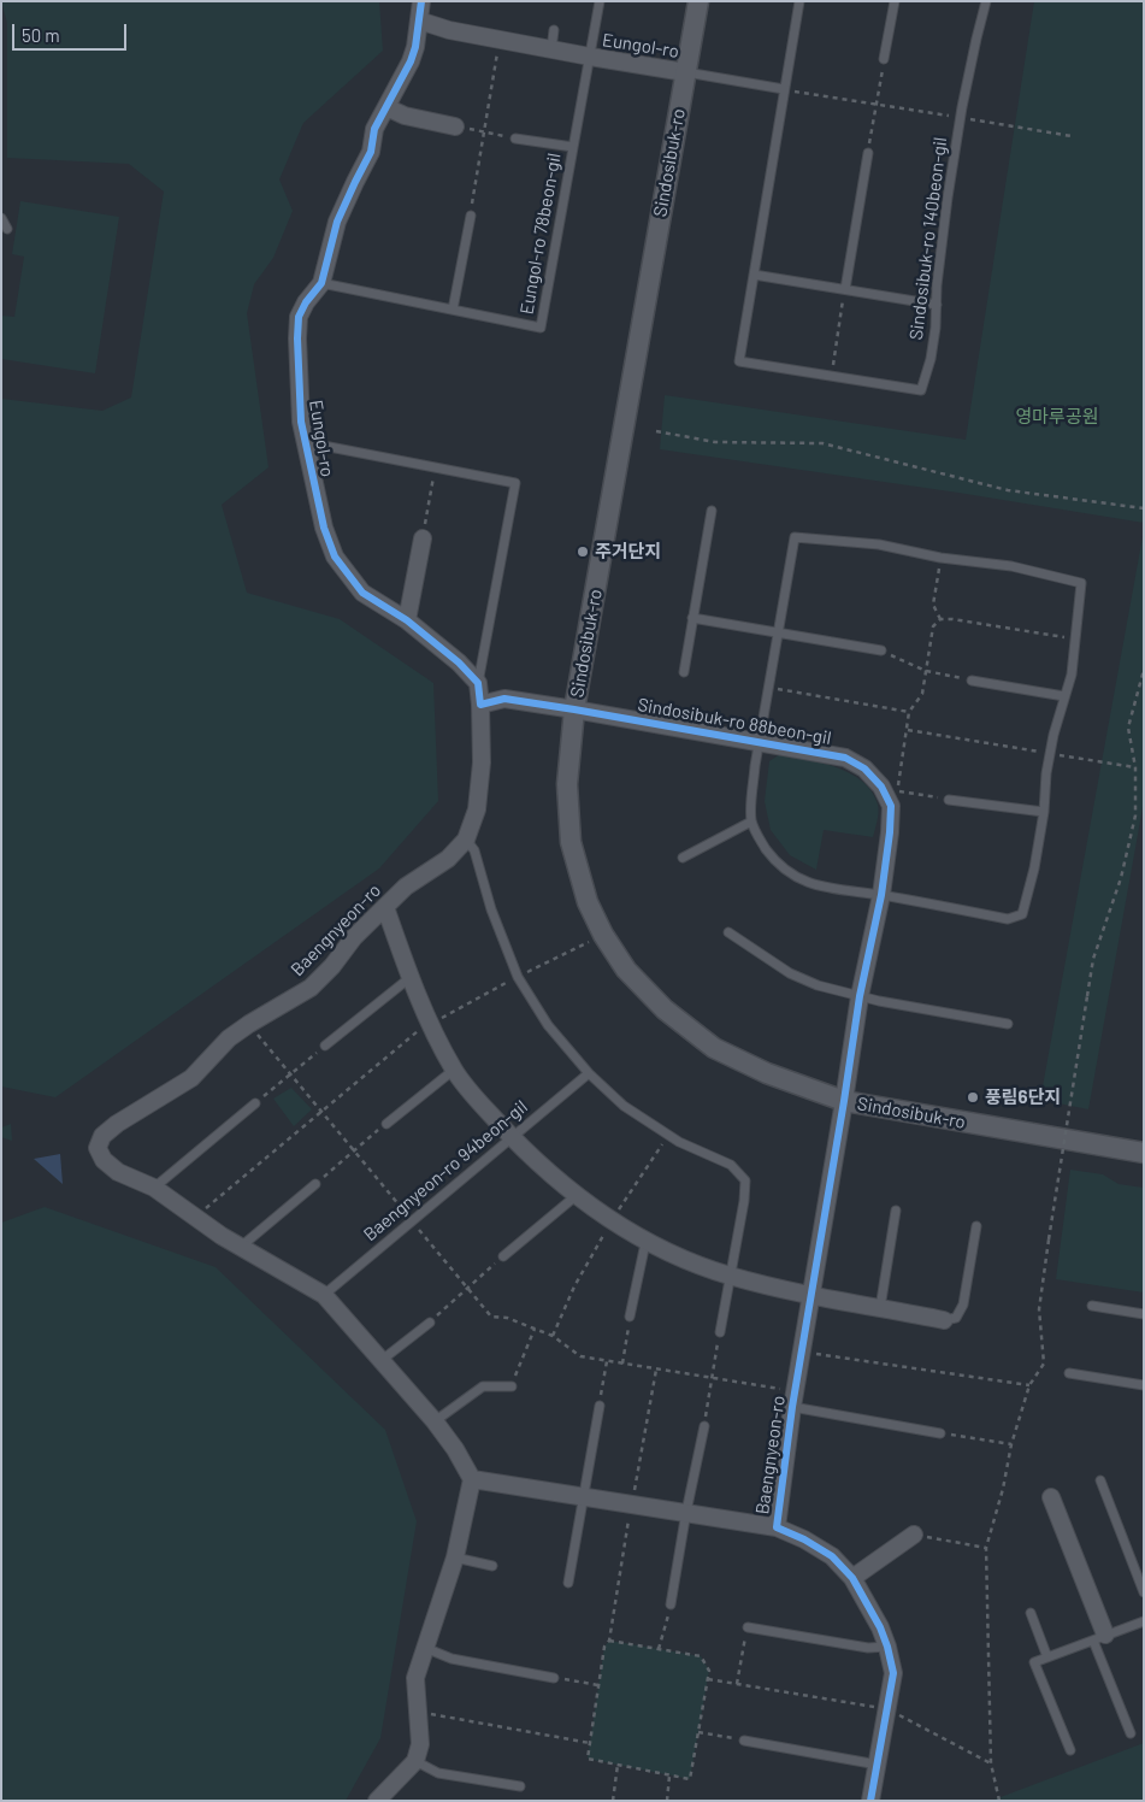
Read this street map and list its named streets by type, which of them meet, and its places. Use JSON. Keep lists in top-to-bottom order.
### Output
{
  "streets": {
    "street": [
      "Eungol-ro",
      "Sindosibuk-ro",
      "Sindosibuk-ro 88beon-gil",
      "Baengnyeon-ro"
    ],
    "lane": ["Eungol-ro 78beon-gil", "Sindosibuk-ro 140beon-gil", "Baengnyeon-ro 94beon-gil"]
  },
  "crossings": [
    ["Eungol-ro", "Sindosibuk-ro"],
    ["Eungol-ro", "Eungol-ro 78beon-gil"],
    ["Sindosibuk-ro", "Sindosibuk-ro 88beon-gil"],
    ["Sindosibuk-ro", "Baengnyeon-ro"],
    ["Baengnyeon-ro", "Baengnyeon-ro 94beon-gil"]
  ],
  "parks": ["영마루공원"],
  "places": ["주거단지", "풍림6단지"],
  "scale_bar": "50 m"
}
